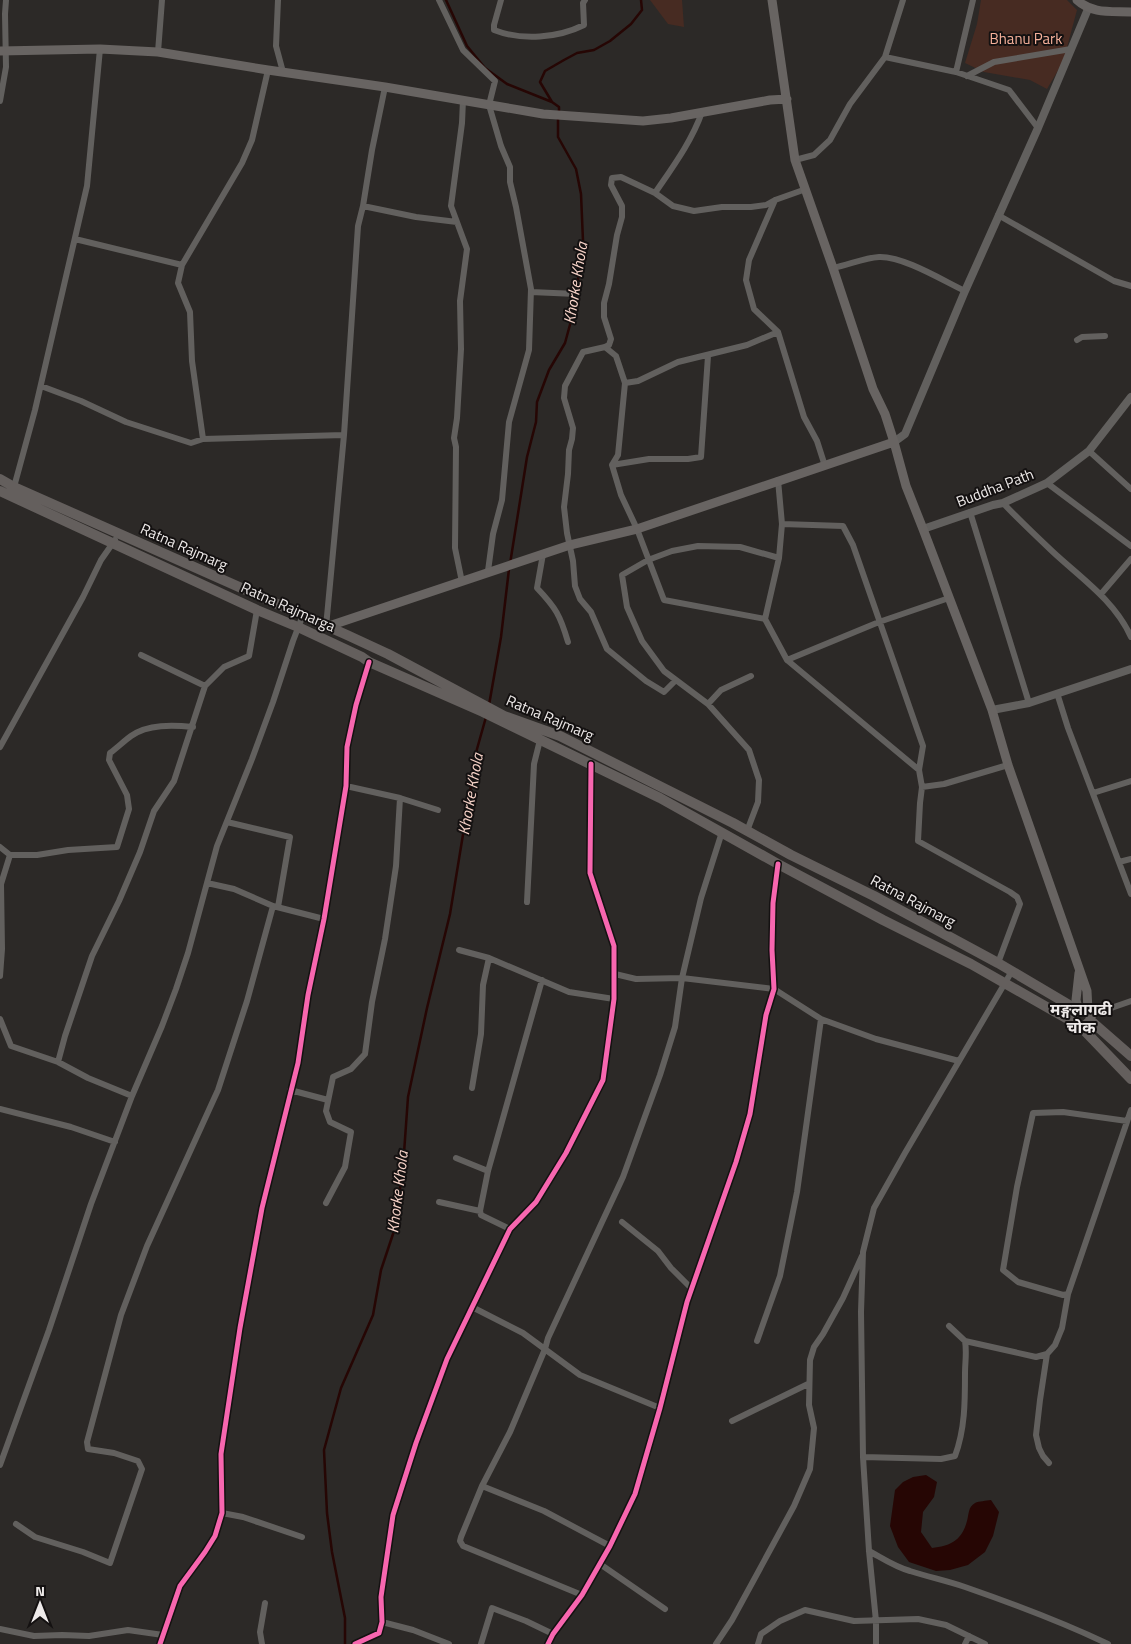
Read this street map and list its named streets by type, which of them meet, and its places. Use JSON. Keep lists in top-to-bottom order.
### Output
{
  "streets": {
    "main road": ["Ratna Rajmarg", "Ratna Rajmarga"],
    "street": ["Buddha Path"]
  },
  "crossings": [
    ["Ratna Rajmarg", "Ratna Rajmarga"]
  ],
  "districts": ["मङ्गलागढी चोक"],
  "water": ["Khorke Khola"],
  "parks": ["Bhanu Park"],
  "north": "top"
}
